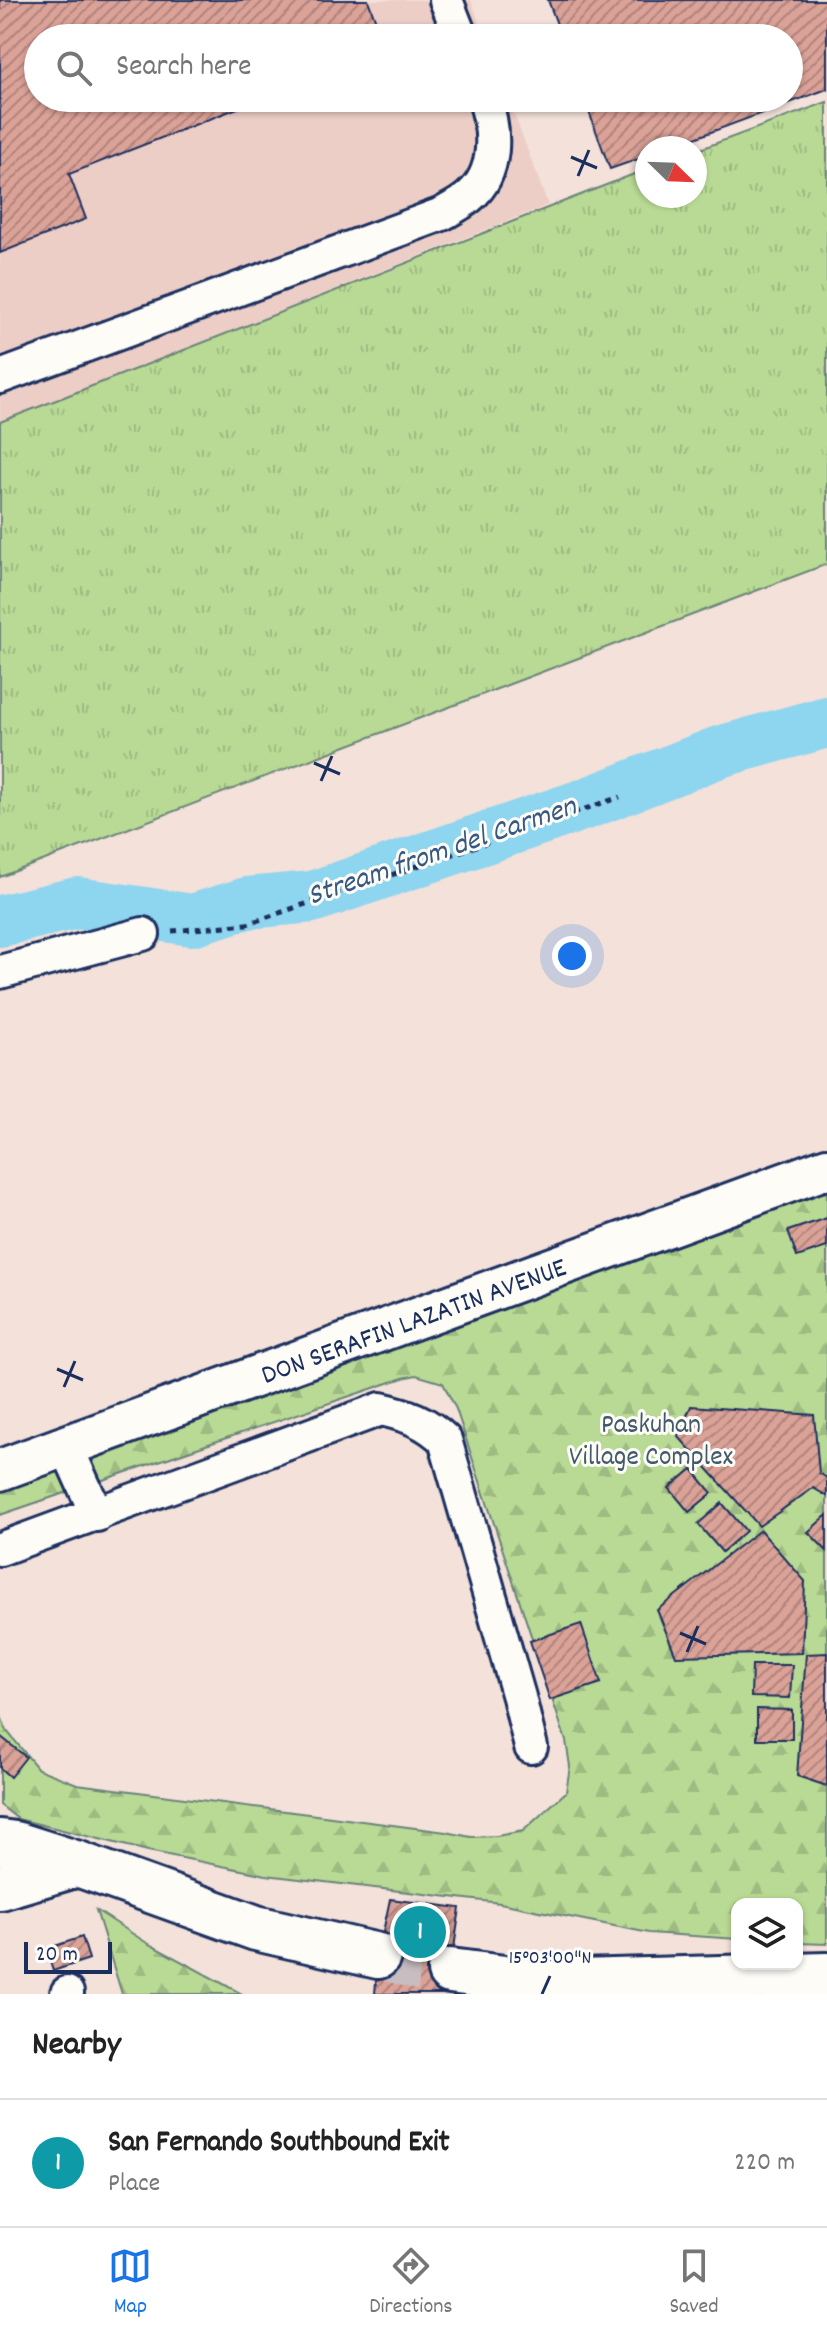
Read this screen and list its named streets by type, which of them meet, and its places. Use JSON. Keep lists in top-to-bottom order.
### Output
{
  "streets": {
    "main road": ["DON SERAFIN LAZATIN AVENUE"]
  },
  "water": ["Stream from del Carmen"],
  "parks": ["Paskuhan Village Complex"],
  "scale_bar": "20 m",
  "north": "bottom right",
  "page": {
    "search": "Search here",
    "pins": "1",
    "scale": "20 m",
    "heading": "Nearby",
    "list": [
      {
        "mark": "1",
        "name": "San Fernando Southbound Exit",
        "note": "Place",
        "value": "220 m"
      }
    ],
    "nav": ["Map", "Directions", "Saved"]
  },
  "coordinates": ["15°03'00\"N"]
}
